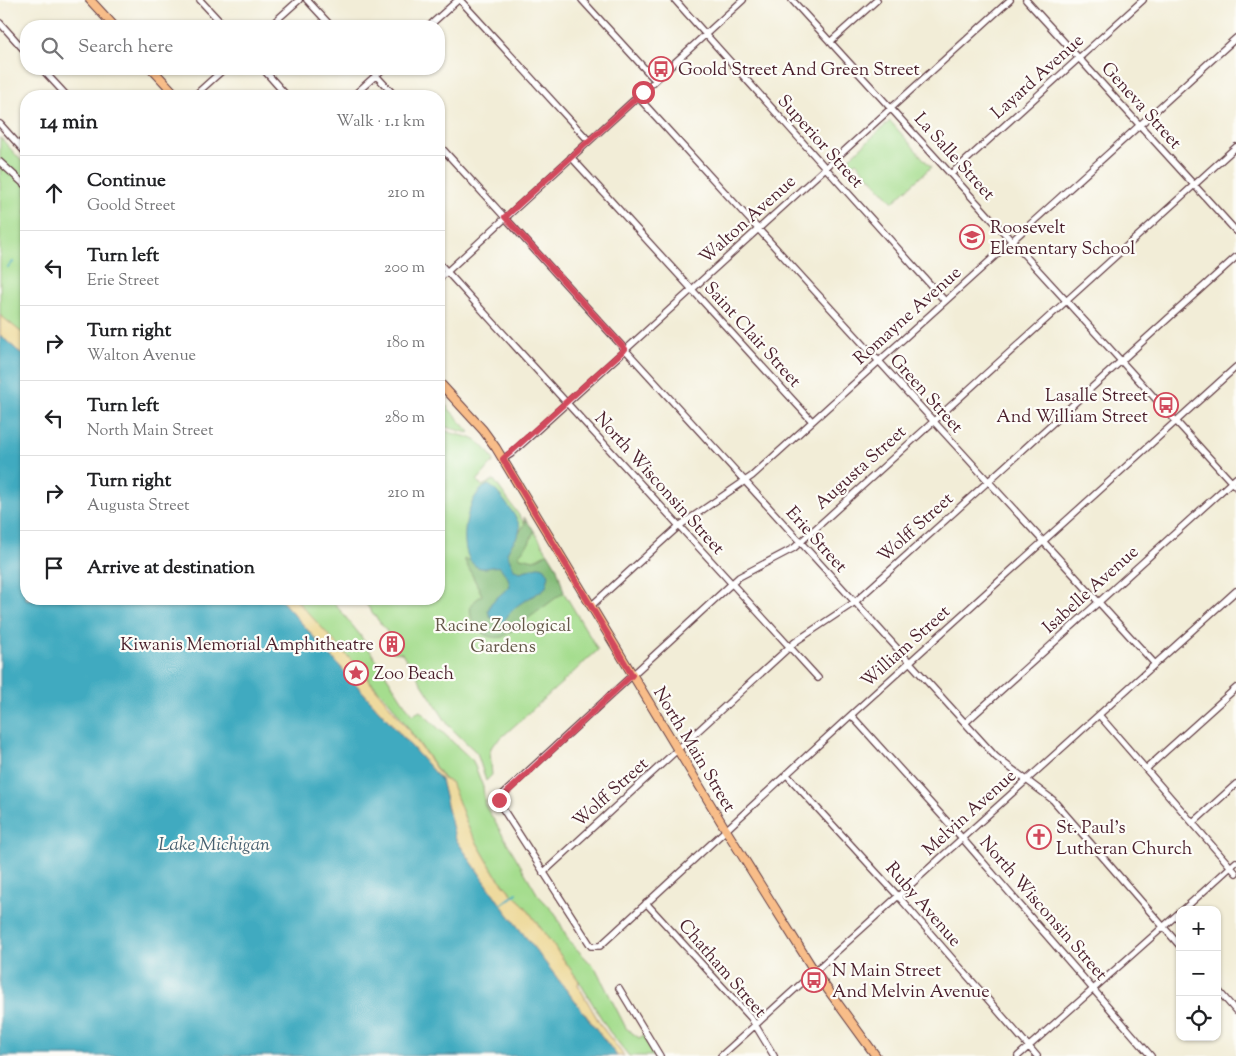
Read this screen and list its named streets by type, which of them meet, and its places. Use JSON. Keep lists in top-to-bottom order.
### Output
{
  "streets": {
    "main road": ["North Main Street"],
    "street": [
      "Layard Avenue",
      "Geneva Street",
      "Superior Street",
      "La Salle Street",
      "Walton Avenue",
      "Romayne Avenue",
      "Saint Clair Street",
      "Green Street",
      "Augusta Street",
      "North Wisconsin Street",
      "Wolff Street",
      "Erie Street",
      "Isabelle Avenue",
      "William Street",
      "Melvin Avenue",
      "Ruby Avenue",
      "Chatham Street"
    ]
  },
  "crossings": [
    ["Layard Avenue", "Geneva Street"],
    ["Layard Avenue", "La Salle Street"],
    ["Geneva Street", "Romayne Avenue"],
    ["Geneva Street", "Augusta Street"],
    ["Superior Street", "Walton Avenue"],
    ["Superior Street", "Romayne Avenue"],
    ["La Salle Street", "Walton Avenue"],
    ["La Salle Street", "Romayne Avenue"],
    ["La Salle Street", "Augusta Street"],
    ["La Salle Street", "Wolff Street"],
    ["La Salle Street", "Isabelle Avenue"],
    ["La Salle Street", "William Street"],
    ["Walton Avenue", "Saint Clair Street"],
    ["Walton Avenue", "Green Street"],
    ["Walton Avenue", "North Wisconsin Street"],
    ["Walton Avenue", "Erie Street"],
    ["Walton Avenue", "North Main Street"],
    ["Romayne Avenue", "Saint Clair Street"],
    ["Romayne Avenue", "Green Street"],
    ["Romayne Avenue", "North Wisconsin Street"],
    ["Romayne Avenue", "Erie Street"],
    ["Romayne Avenue", "North Main Street"],
    ["Green Street", "Augusta Street"],
    ["Green Street", "Wolff Street"],
    ["Green Street", "Isabelle Avenue"],
    ["Green Street", "William Street"],
    ["Green Street", "Melvin Avenue"],
    ["Augusta Street", "North Wisconsin Street"],
    ["Augusta Street", "Wolff Street"],
    ["Augusta Street", "Erie Street"],
    ["Augusta Street", "William Street"],
    ["Augusta Street", "North Main Street"],
    ["North Wisconsin Street", "Wolff Street"],
    ["North Wisconsin Street", "William Street"],
    ["North Wisconsin Street", "Melvin Avenue"],
    ["Wolff Street", "Erie Street"],
    ["Wolff Street", "William Street"],
    ["Wolff Street", "North Main Street"],
    ["Erie Street", "Isabelle Avenue"],
    ["Erie Street", "William Street"],
    ["Erie Street", "Melvin Avenue"],
    ["William Street", "North Main Street"],
    ["William Street", "Ruby Avenue"],
    ["William Street", "Chatham Street"],
    ["North Main Street", "Melvin Avenue"],
    ["Melvin Avenue", "Ruby Avenue"],
    ["Melvin Avenue", "Chatham Street"]
  ],
  "water": ["Lake Michigan"],
  "parks": ["Racine Zoological Gardens"],
  "places": {
    "bus stop": ["Goold Street And Green Street", "Lasalle Street And William Street", "N Main Street And Melvin Avenue"],
    "school or university": ["Roosevelt Elementary School"],
    "building": ["Kiwanis Memorial Amphitheatre"],
    "place": ["Zoo Beach"],
    "church": ["St. Paul's Lutheran Church"]
  },
  "page": {
    "search": "Search here",
    "heading": ["14 min", "Walk · 1.1 km"],
    "list": [
      ["Continue", "Goold Street", "210 m"],
      ["Turn left", "Erie Street", "200 m"],
      ["Turn right", "Walton Avenue", "180 m"],
      ["Turn left", "North Main Street", "280 m"],
      ["Turn right", "Augusta Street", "210 m"],
      "Arrive at destination"
    ],
    "map_buttons": ["+", "−"]
  }
}
